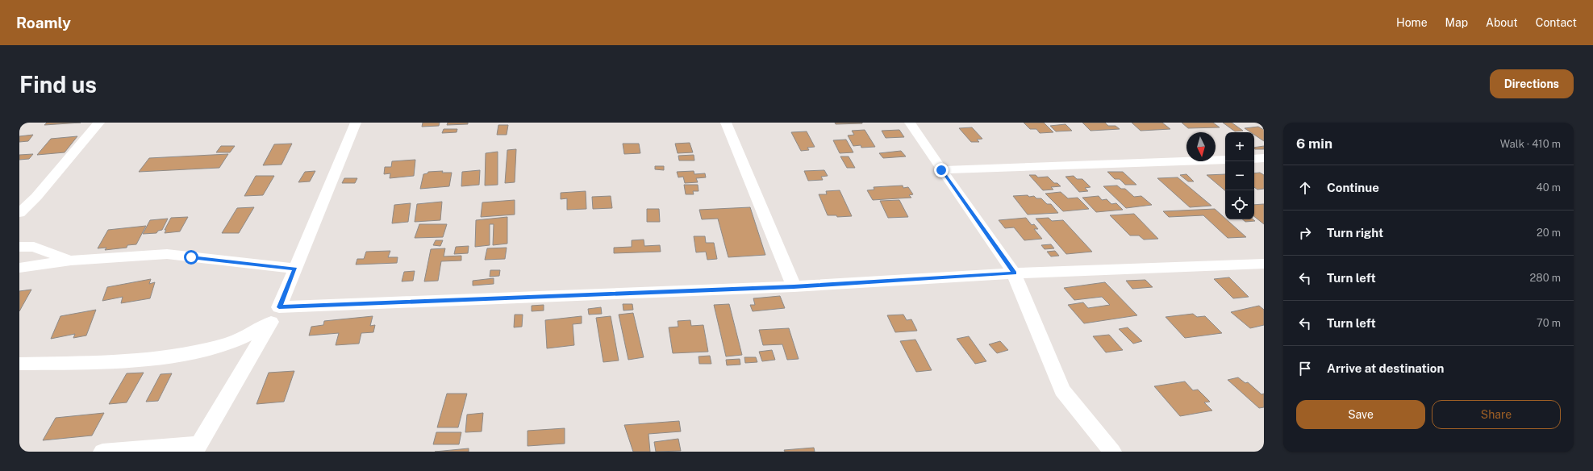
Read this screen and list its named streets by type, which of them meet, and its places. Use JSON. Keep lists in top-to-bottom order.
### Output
{
  "north": "bottom",
  "page": {
    "header": "Roamly",
    "nav": [
      "Home",
      "Map",
      "About",
      "Contact"
    ],
    "buttons": [
      "Directions",
      ["Save", "Share"]
    ],
    "title": "Find us",
    "heading": ["6 min", "Walk · 410 m"],
    "map_buttons": ["+", "−"],
    "list": [
      ["Continue", "40 m"],
      ["Turn right", "20 m"],
      ["Turn left", "280 m"],
      ["Turn left", "70 m"],
      "Arrive at destination"
    ]
  }
}
